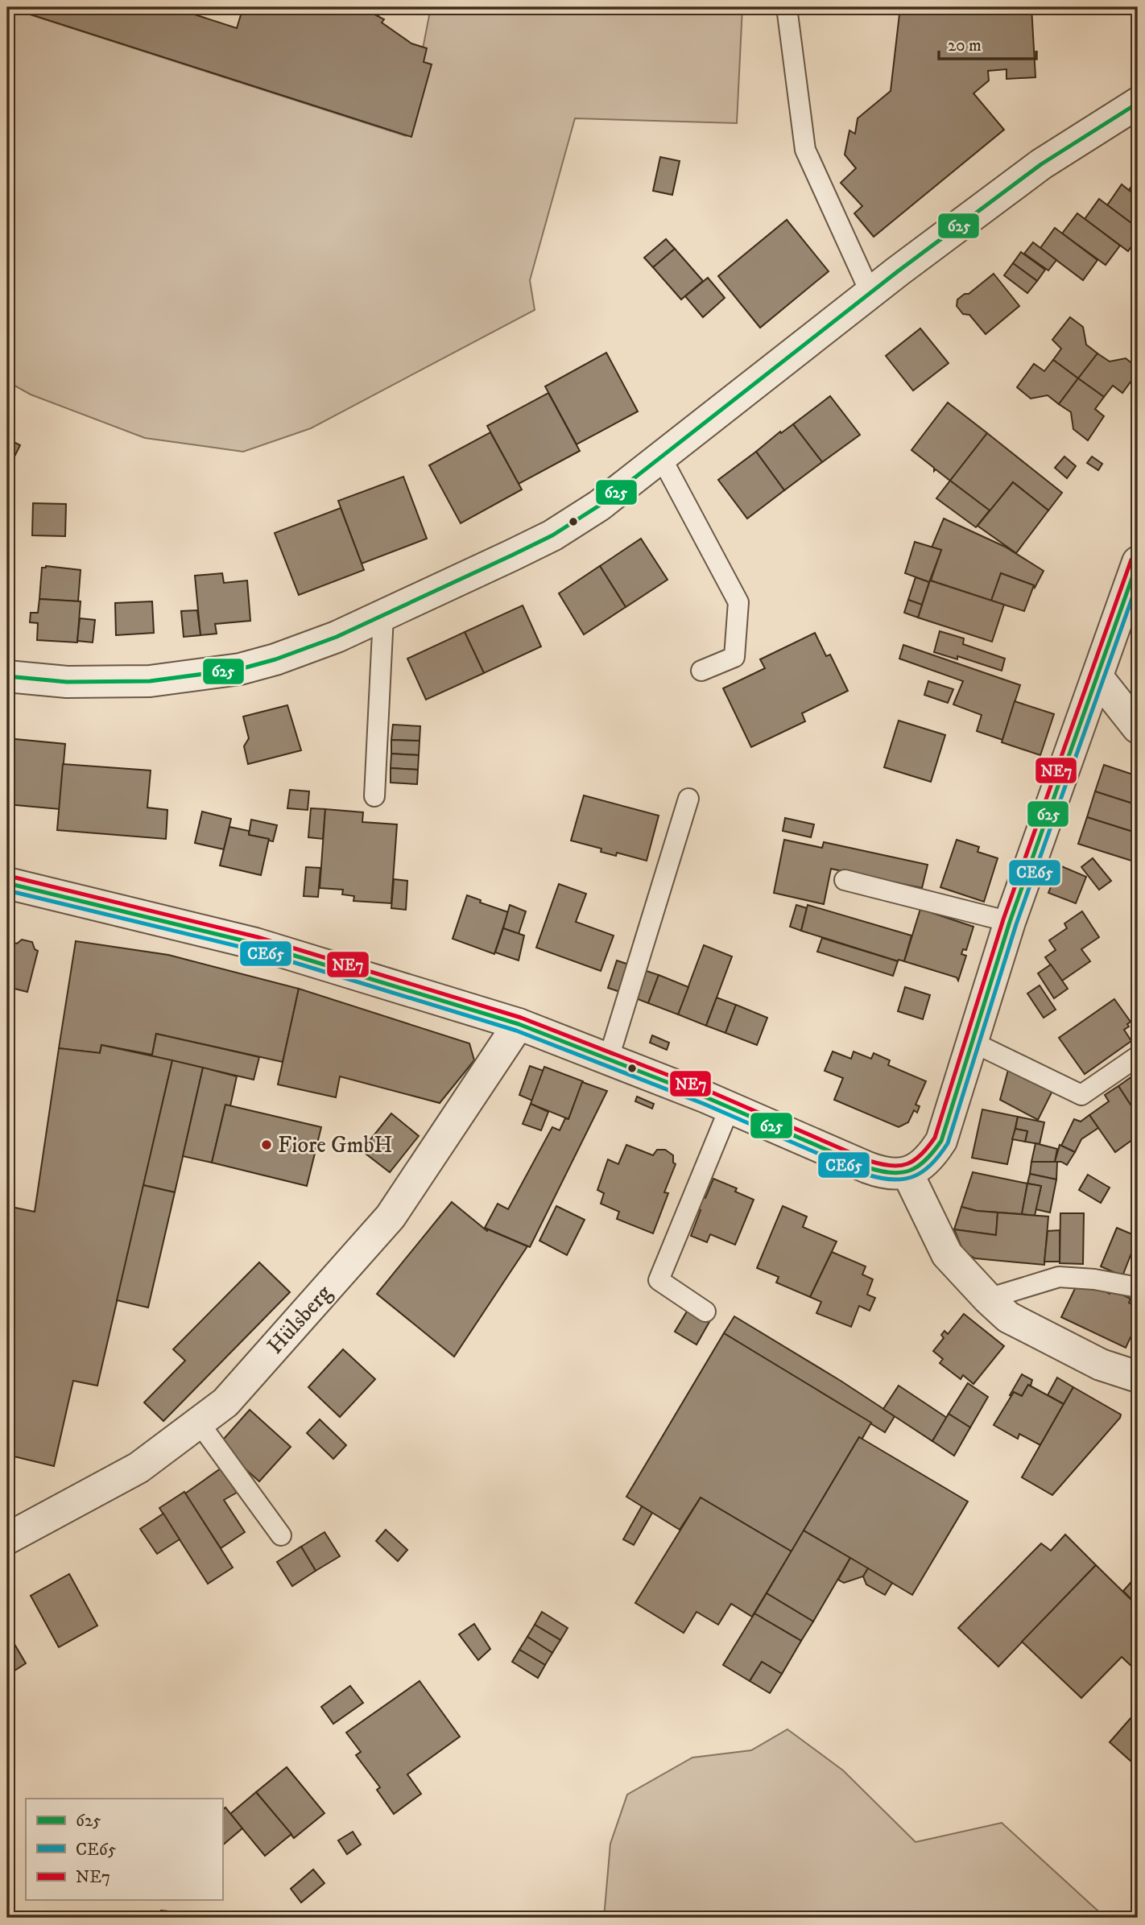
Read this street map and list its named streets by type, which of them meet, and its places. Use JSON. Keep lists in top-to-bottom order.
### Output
{
  "streets": {
    "street": ["Hülsberg"]
  },
  "places": ["Fiore GmbH"],
  "lines": ["transit line 625", "transit line NE7", "transit line CE65"],
  "legend": ["625", "CE65", "NE7"],
  "scale_bar": "20 m"
}
